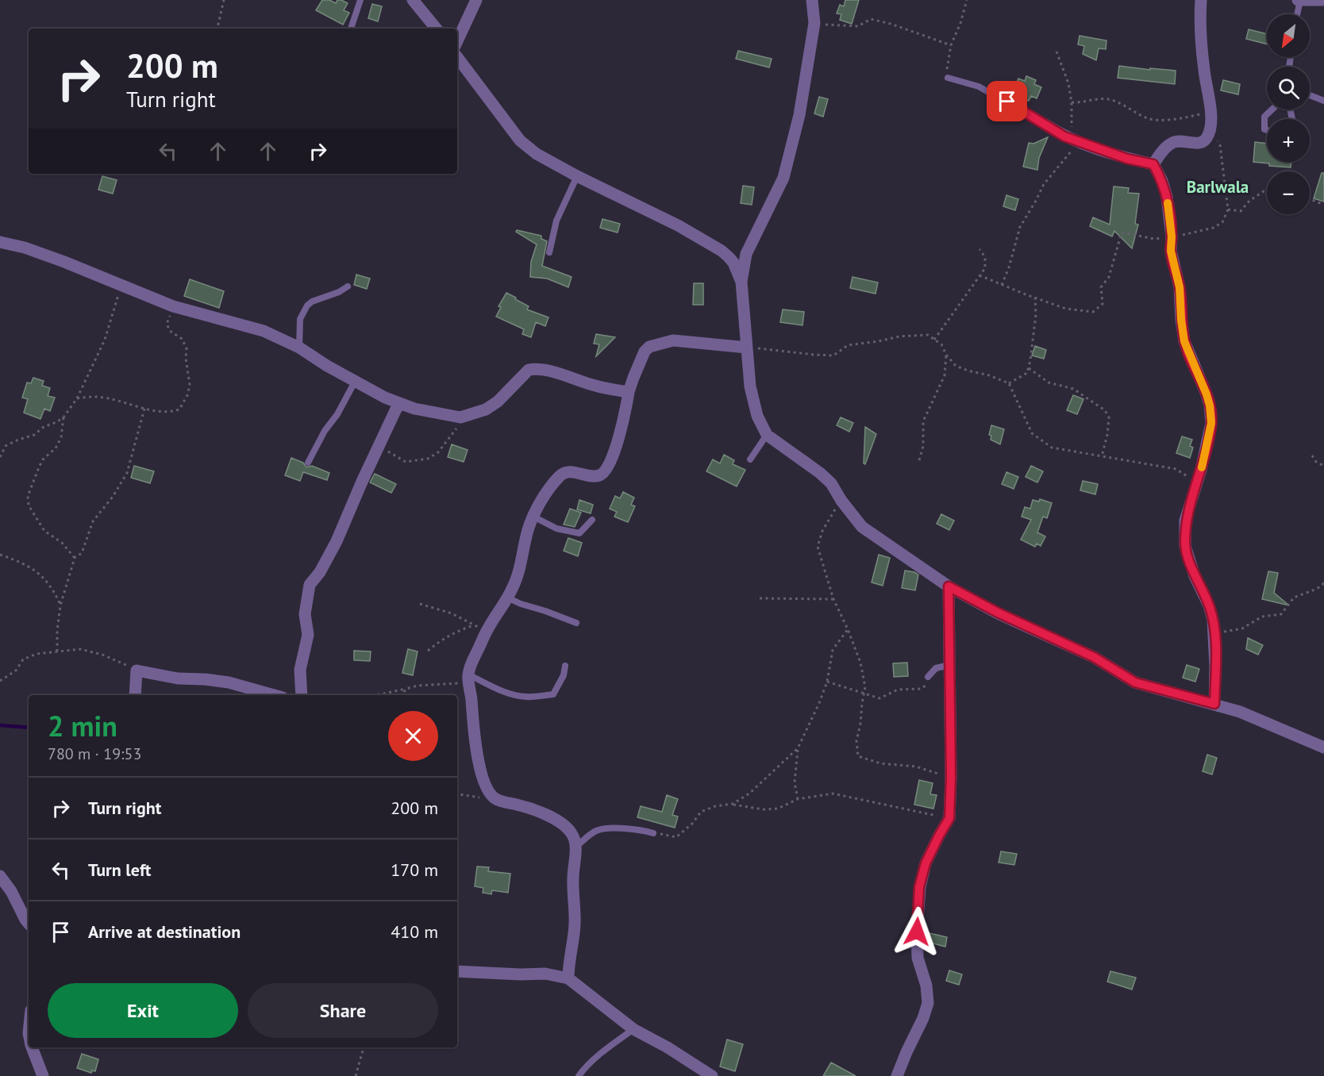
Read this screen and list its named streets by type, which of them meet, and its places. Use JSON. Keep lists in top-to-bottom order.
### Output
{
  "districts": ["Barlwala"],
  "north": "bottom left",
  "page": {
    "map_buttons": ["+", "−"],
    "turn": ["200 m", "Turn right"],
    "heading": ["2 min", "780 m · 19:53"],
    "list": [
      {
        "name": "Turn right",
        "value": "200 m"
      },
      {
        "name": "Turn left",
        "value": "170 m"
      },
      {
        "name": "Arrive at destination",
        "value": "410 m"
      }
    ],
    "buttons": ["Exit", "Share"]
  }
}
